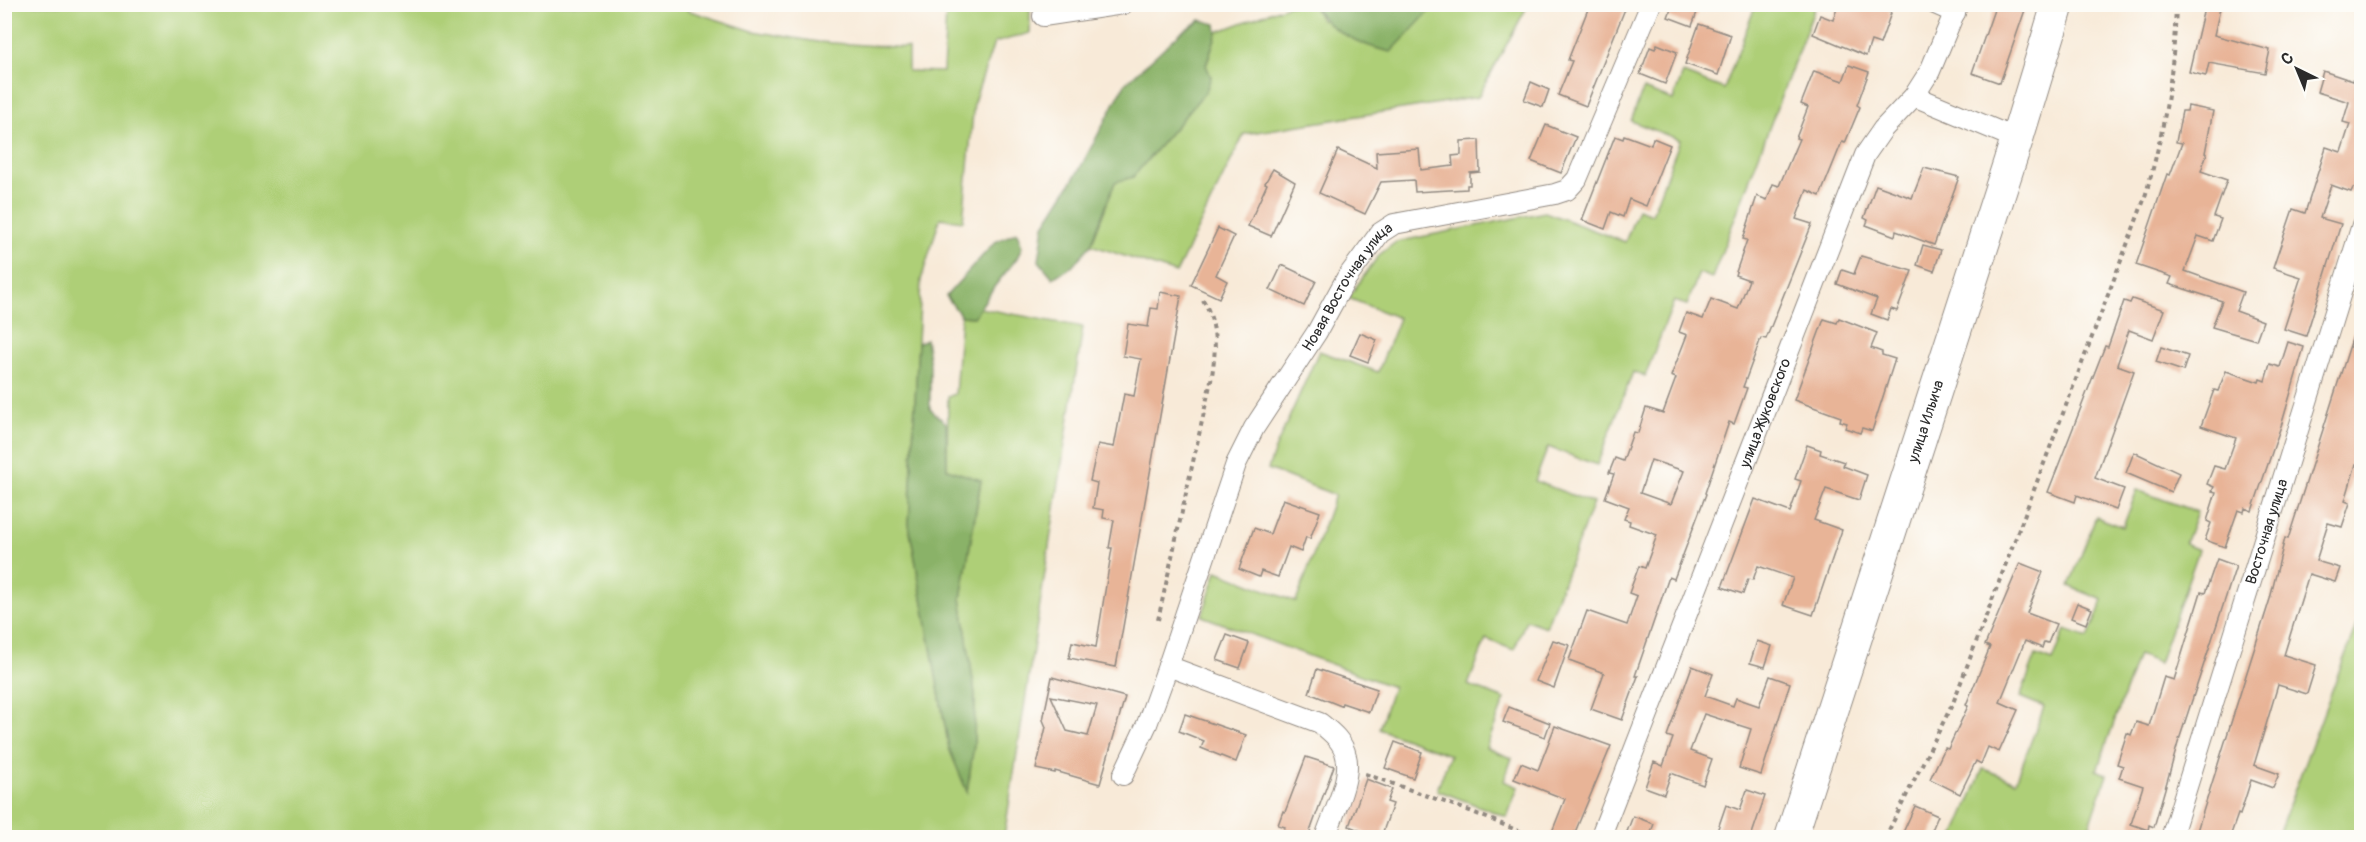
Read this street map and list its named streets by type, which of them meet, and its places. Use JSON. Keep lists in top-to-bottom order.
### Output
{
  "streets": {
    "main road": ["улица Ильича"],
    "street": ["Новая Восточная улица", "улица Жуковского", "Восточная улица"]
  },
  "north": "top left"
}
